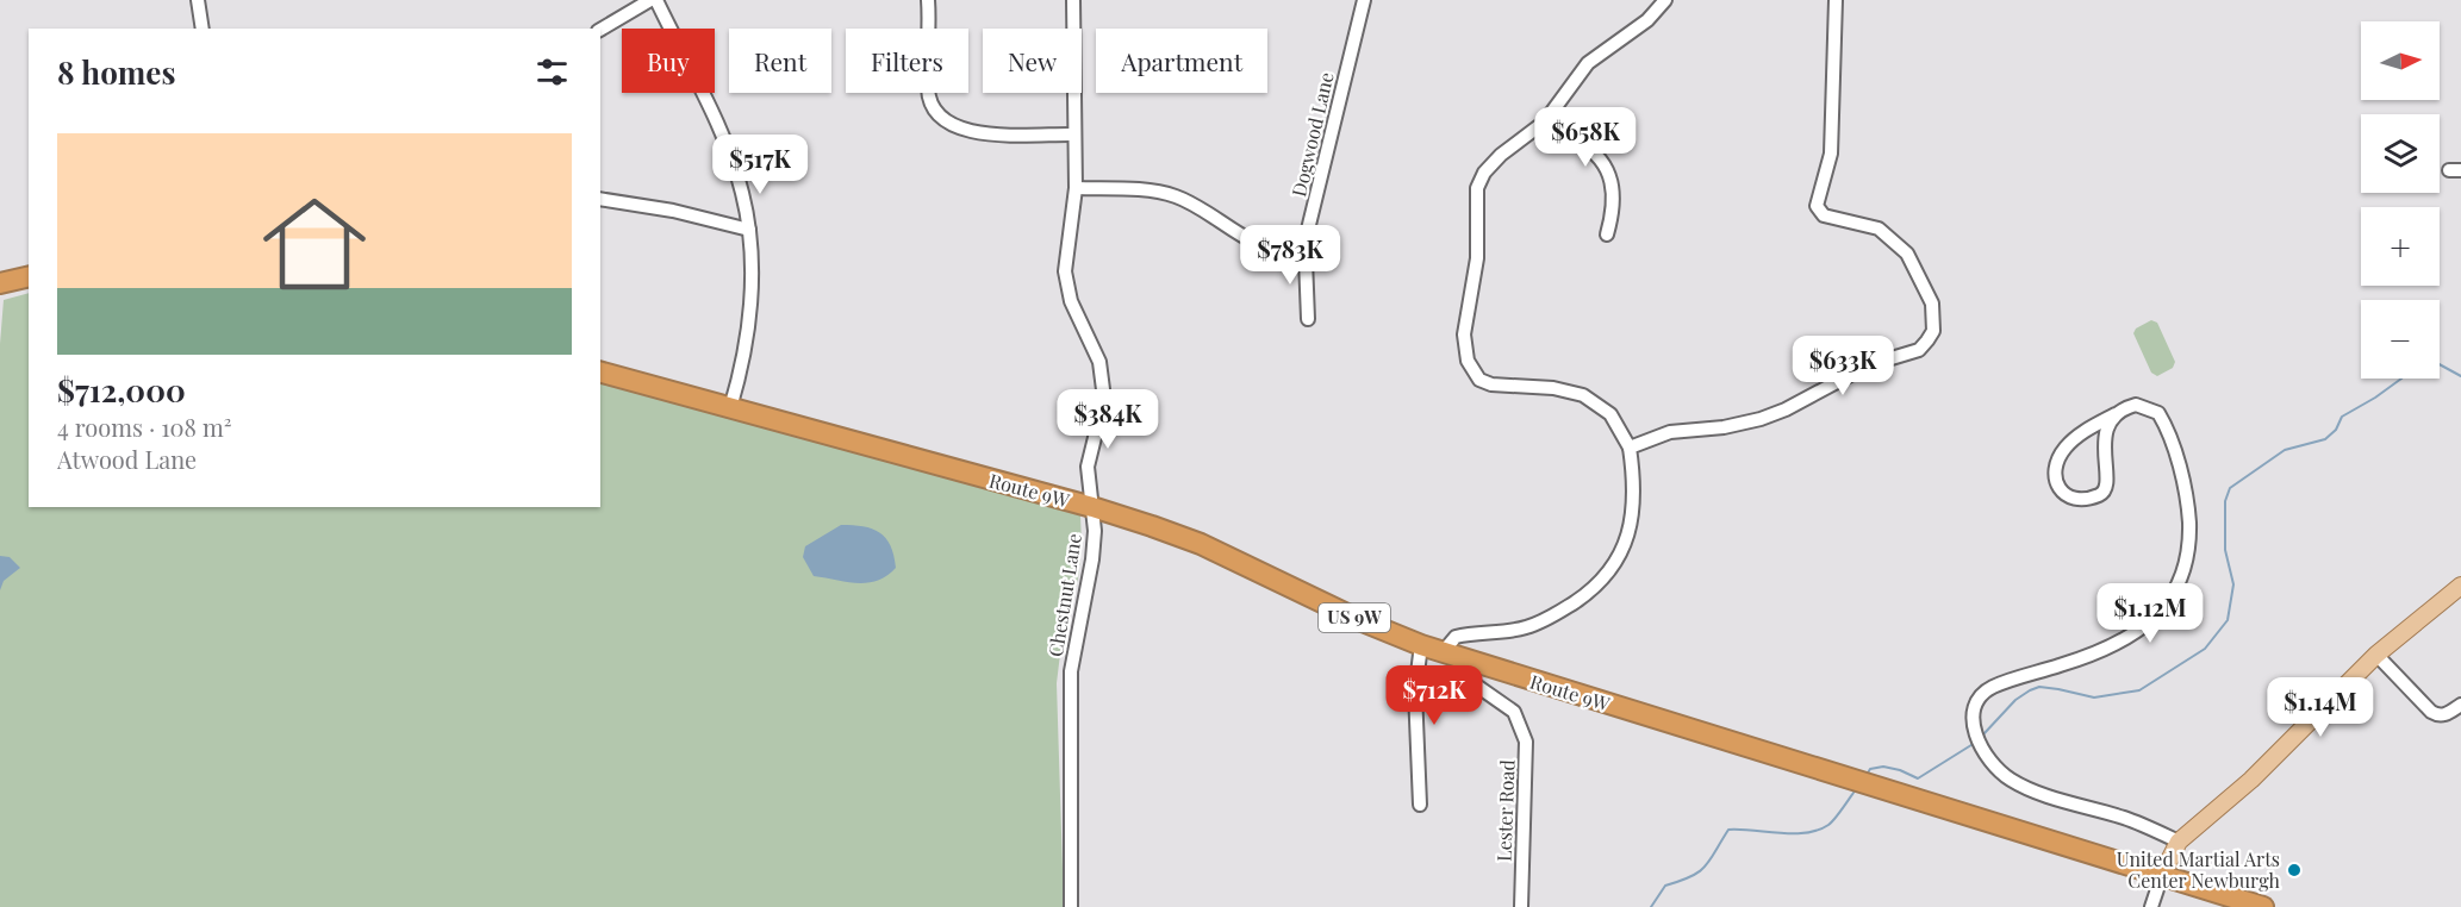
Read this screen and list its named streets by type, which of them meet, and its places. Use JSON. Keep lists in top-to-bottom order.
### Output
{
  "streets": {
    "highway": ["Route 9W", "US 9W"],
    "street": ["Dogwood Lane", "Chestnut Lane", "Lester Road"]
  },
  "crossings": [
    ["Route 9W", "Chestnut Lane"],
    ["Route 9W", "Lester Road"]
  ],
  "places": ["United Martial Arts Center Newburgh"],
  "north": "right",
  "page": {
    "map_buttons": ["+", "−"],
    "chip": [
      "Buy",
      "Rent",
      "Filters",
      "New",
      "Apartment"
    ],
    "heading": "8 homes",
    "price": [
      "$658K",
      "$517K",
      "$783K",
      "$633K",
      "$384K",
      "$1.12M",
      "$712K",
      "$1.14M"
    ],
    "list": [
      {
        "name": "$712,000",
        "note": "4 rooms · 108 m² · Atwood Lane"
      }
    ]
  }
}
